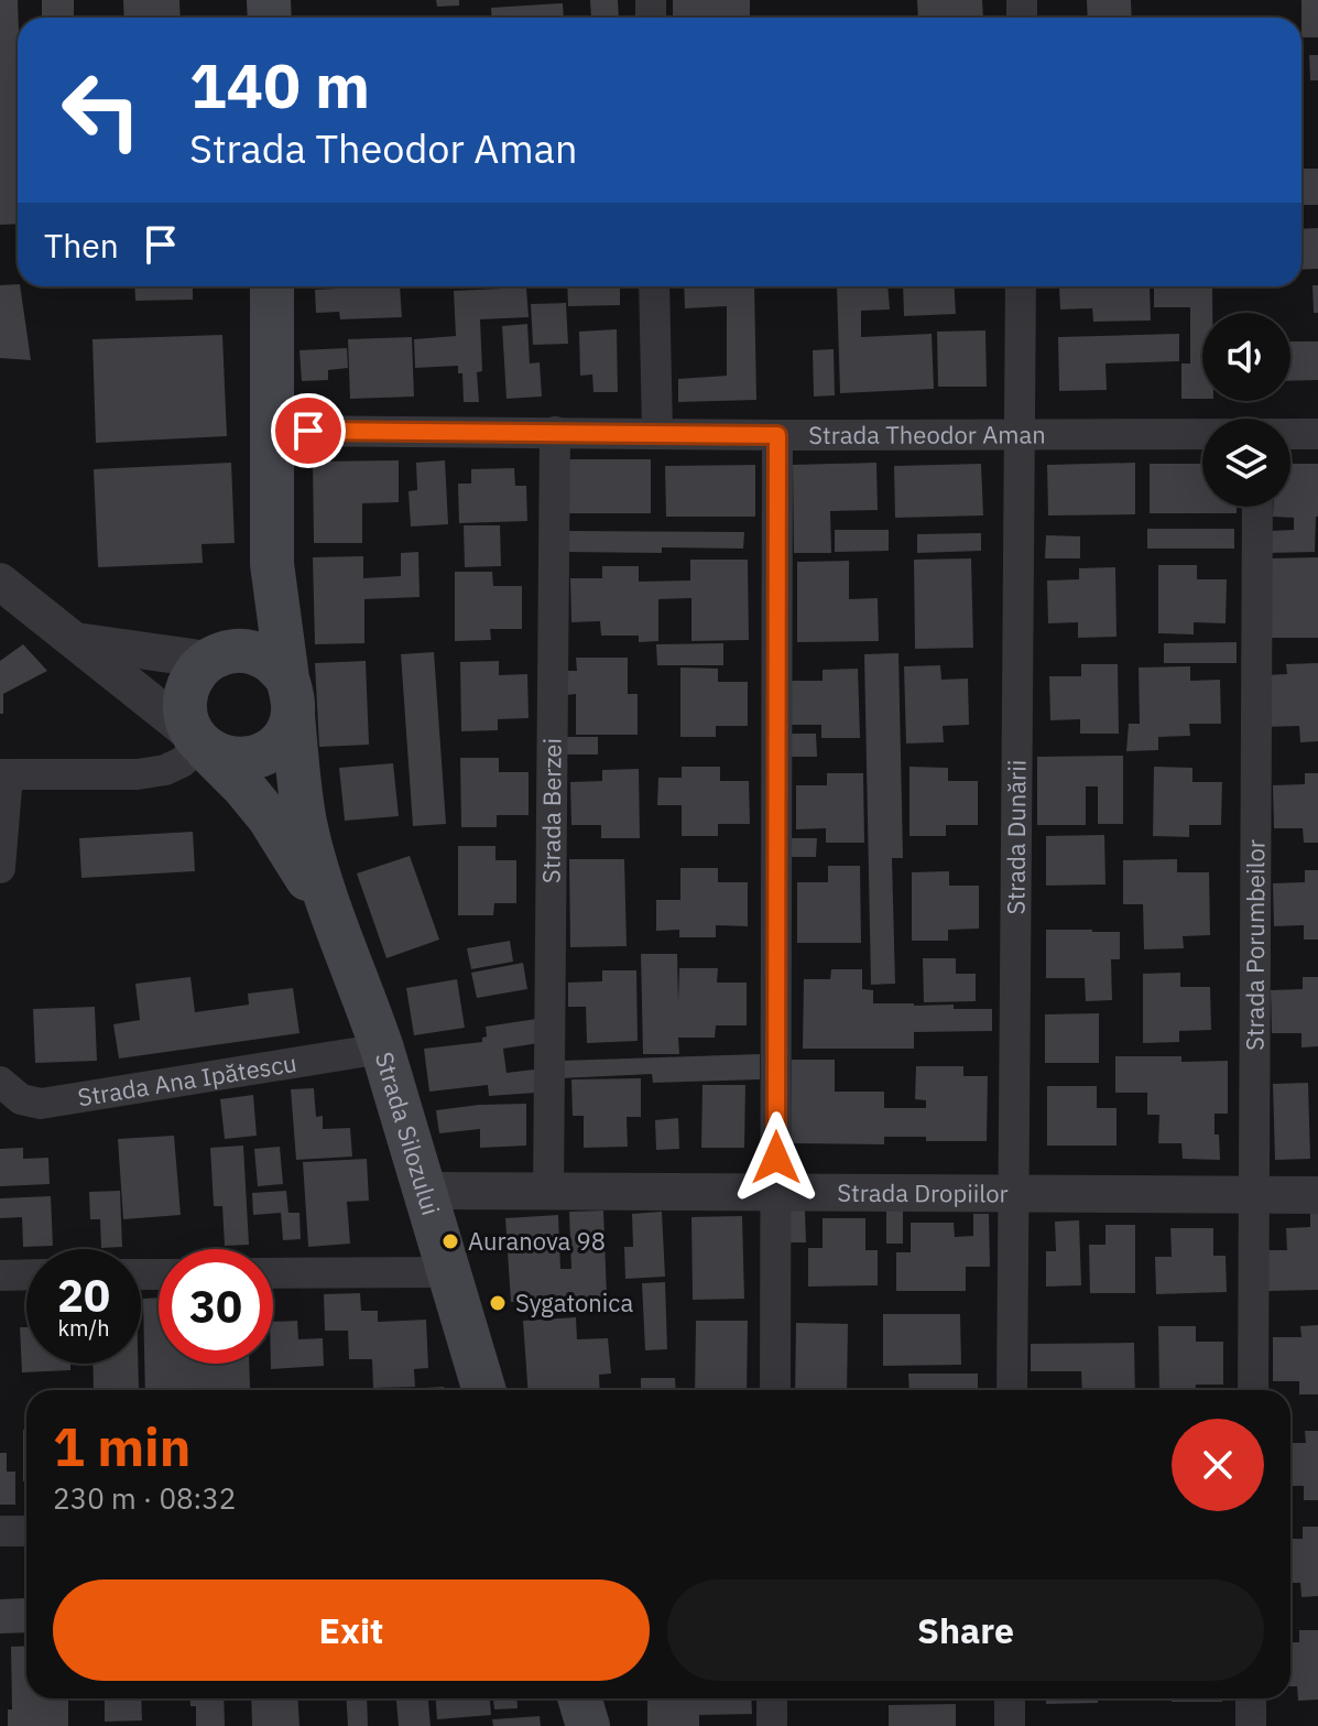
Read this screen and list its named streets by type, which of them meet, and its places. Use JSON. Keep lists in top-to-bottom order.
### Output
{
  "streets": {
    "main road": ["Strada Silozului"],
    "street": [
      "Strada Theodor Aman",
      "Strada Berzei",
      "Strada Dunării",
      "Strada Porumbeilor",
      "Strada Ana Ipătescu",
      "Strada Dropiilor"
    ]
  },
  "crossings": [
    ["Strada Theodor Aman", "Strada Berzei"],
    ["Strada Theodor Aman", "Strada Dunării"],
    ["Strada Theodor Aman", "Strada Silozului"],
    ["Strada Berzei", "Strada Dropiilor"],
    ["Strada Dunării", "Strada Dropiilor"],
    ["Strada Porumbeilor", "Strada Dropiilor"],
    ["Strada Ana Ipătescu", "Strada Silozului"],
    ["Strada Silozului", "Strada Dropiilor"]
  ],
  "places": ["Auranova 98", "Sygatonica"],
  "page": {
    "turn": ["140 m", "Strada Theodor Aman"],
    "then": "Then",
    "speed": "20 km/h",
    "limit": "30",
    "heading": ["1 min", "230 m · 08:32"],
    "buttons": ["Exit", "Share"]
  }
}
